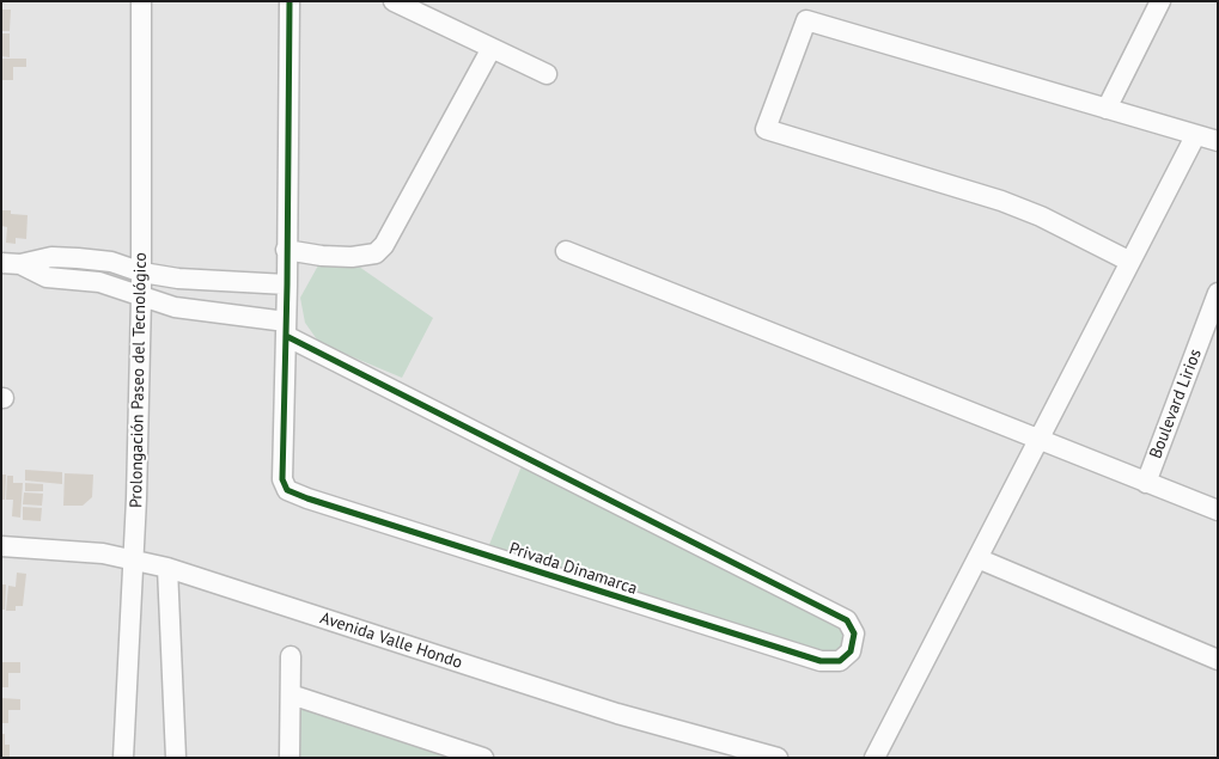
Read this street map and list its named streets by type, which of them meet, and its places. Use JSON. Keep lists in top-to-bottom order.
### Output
{
  "streets": {
    "street": [
      "Prolongación Paseo del Tecnológico",
      "Boulevard Lirios",
      "Privada Dinamarca",
      "Avenida Valle Hondo"
    ]
  },
  "crossings": [
    ["Prolongación Paseo del Tecnológico", "Avenida Valle Hondo"]
  ]
}
